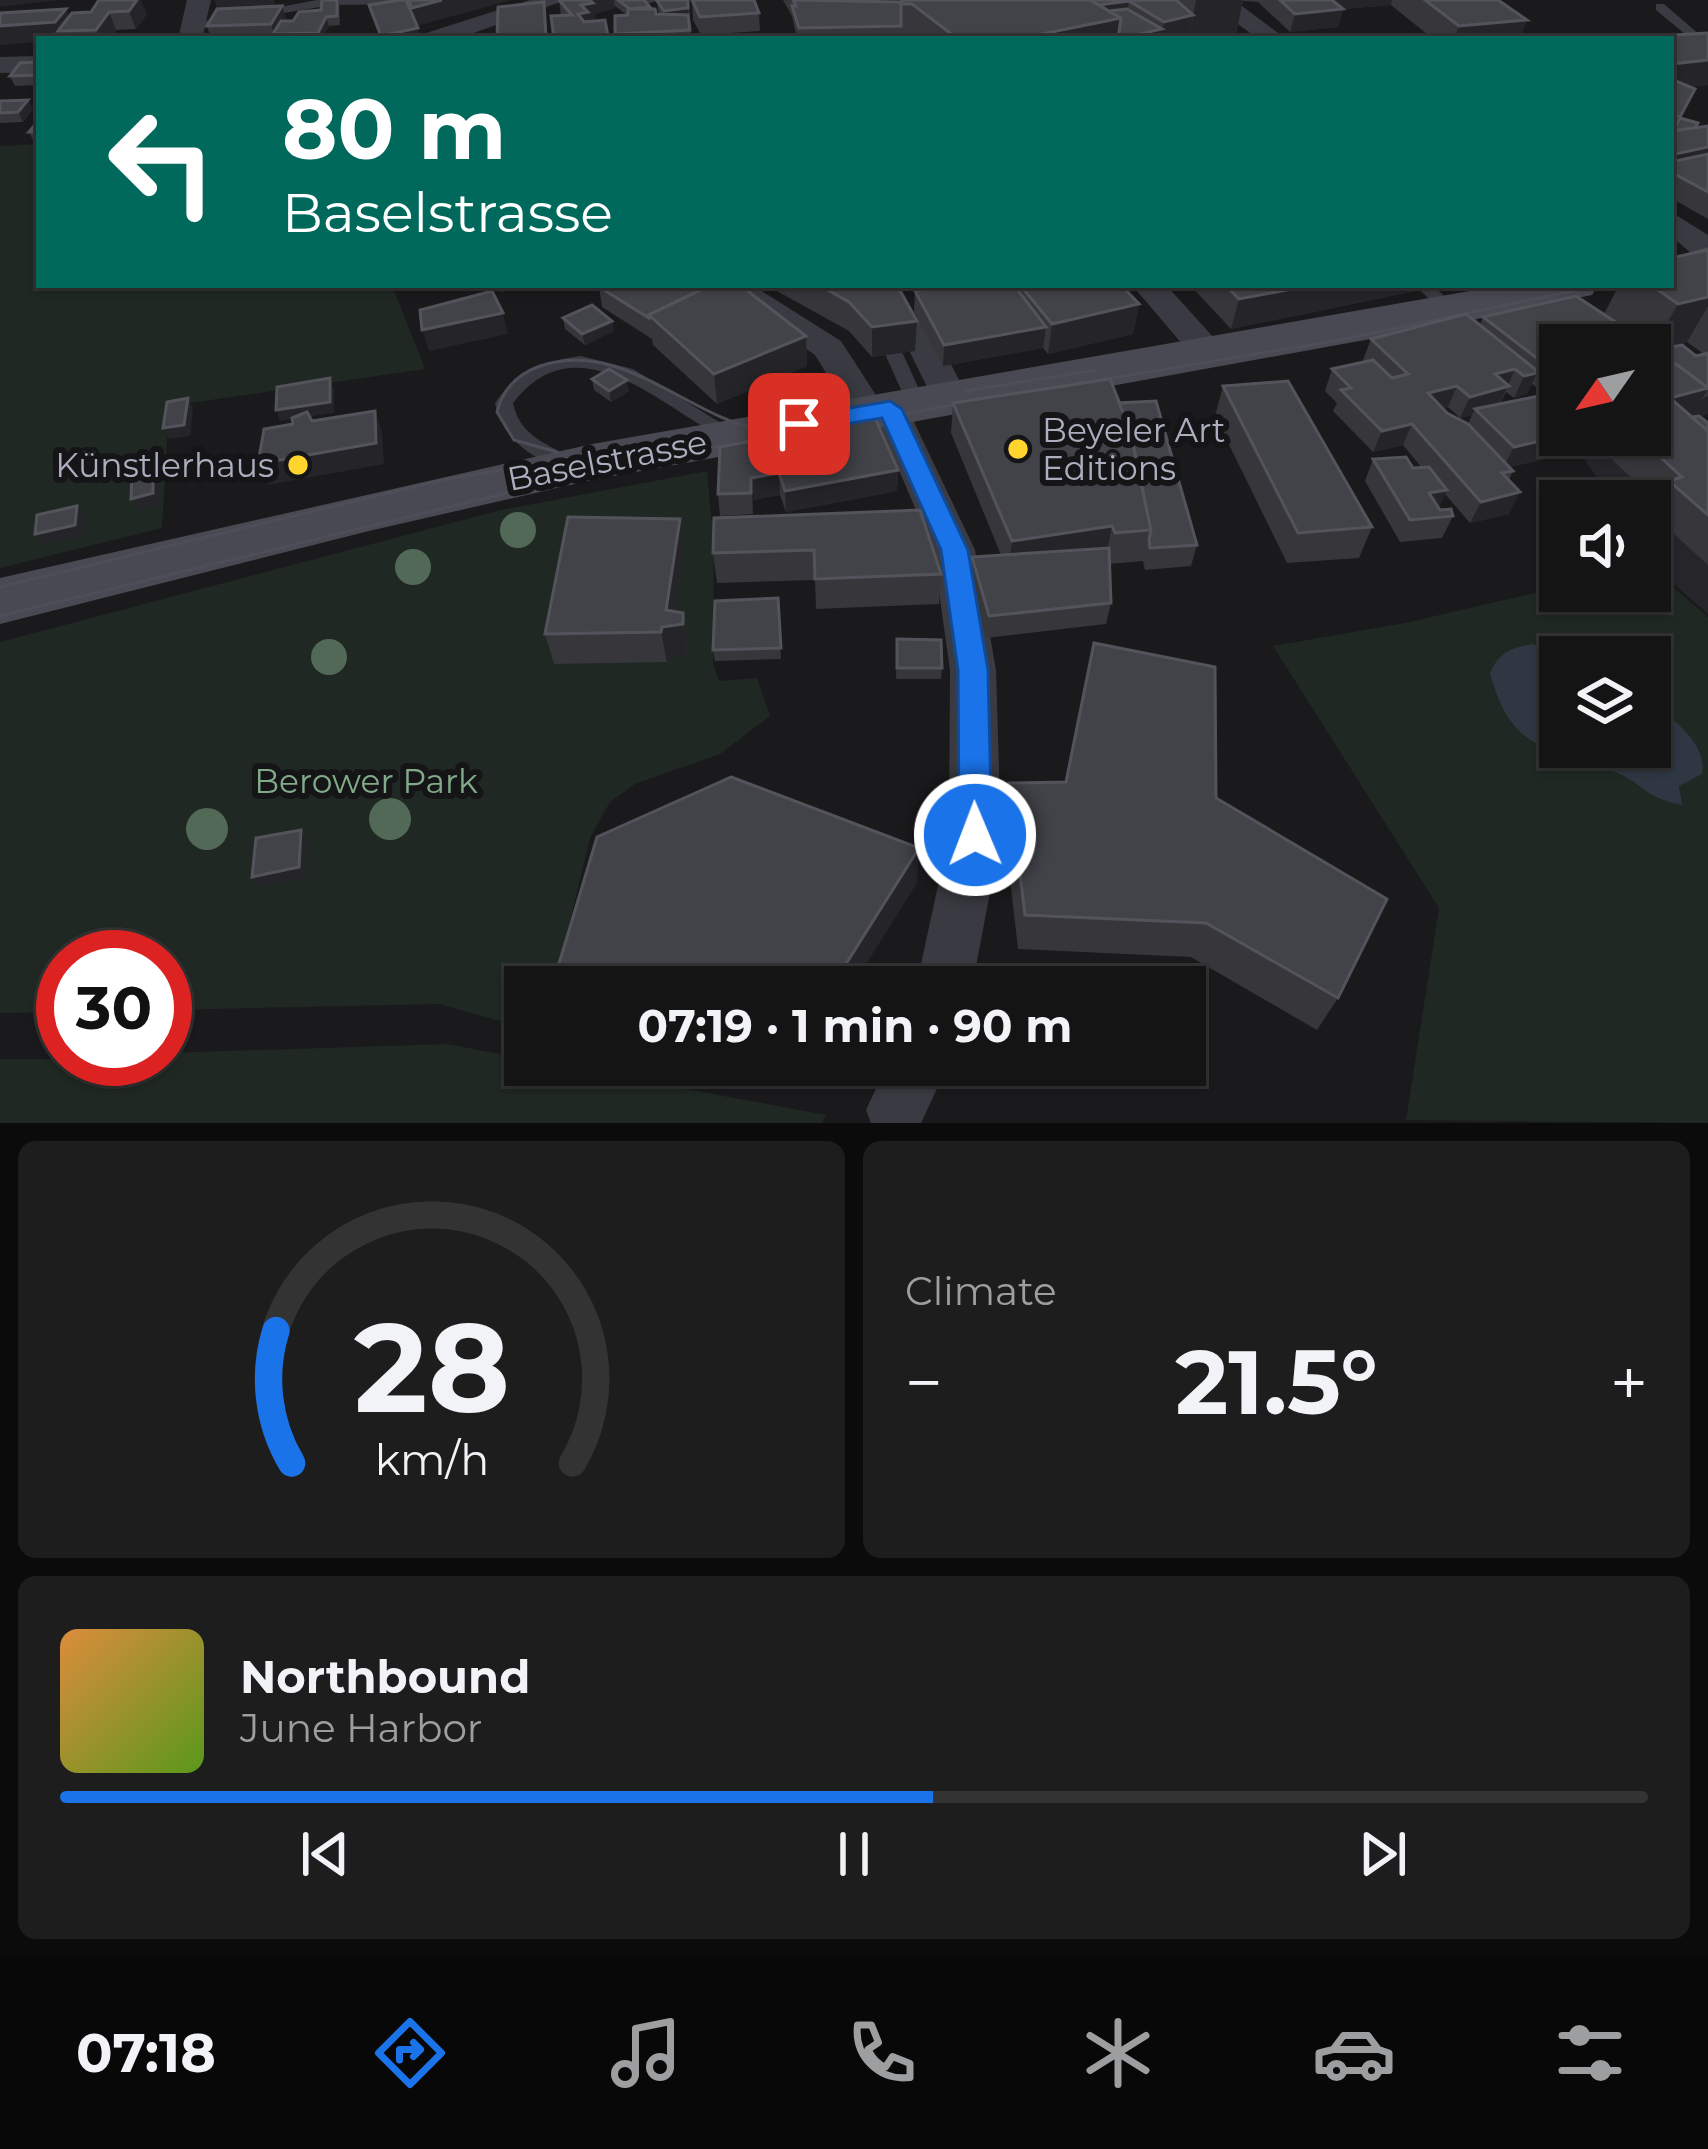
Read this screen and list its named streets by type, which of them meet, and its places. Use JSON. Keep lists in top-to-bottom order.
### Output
{
  "streets": {
    "main road": ["Baselstrasse"]
  },
  "parks": ["Berower Park"],
  "places": ["Beyeler Art Editions", "Künstlerhaus"],
  "north": "bottom left",
  "page": {
    "turn": ["80 m", "Baselstrasse"],
    "limit": "30",
    "trip": "07:19 · 1 min · 90 m",
    "tile": "Climate",
    "heat": ["−", "21.5°", "+"],
    "song": ["Northbound", "June Harbor"],
    "tabs": "07:18",
    "gauge": ["28", "km/h"]
  }
}
